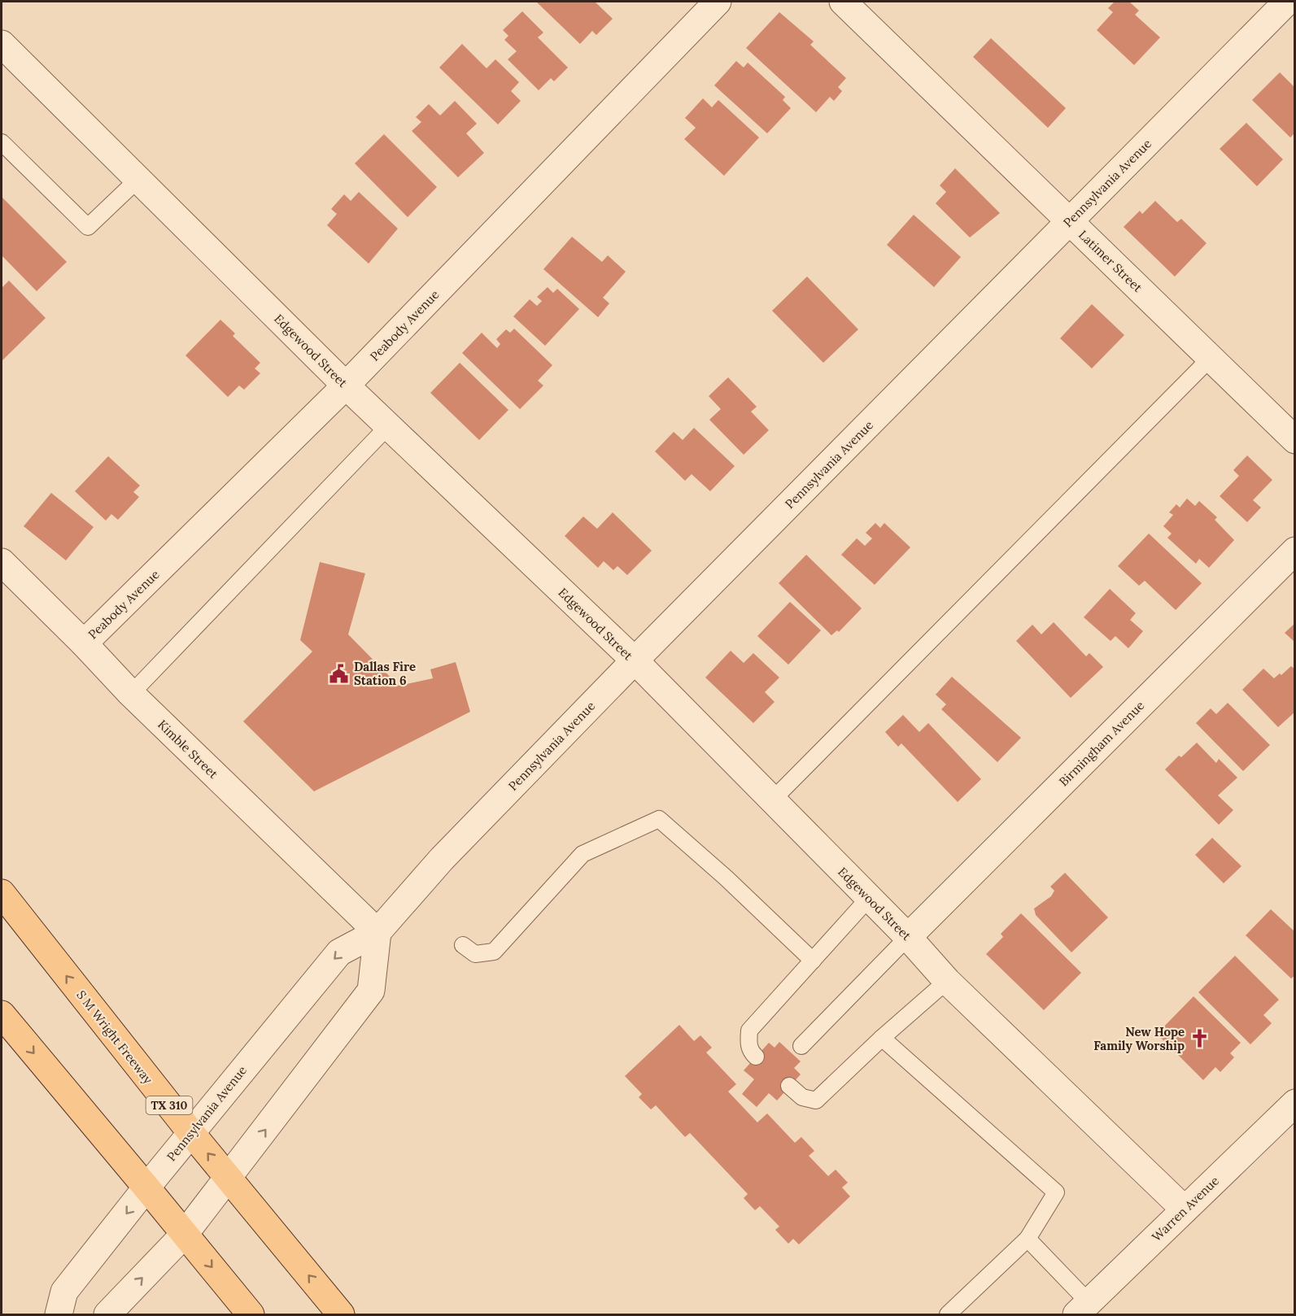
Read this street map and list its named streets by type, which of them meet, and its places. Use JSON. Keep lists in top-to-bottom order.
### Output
{
  "streets": {
    "main road": ["S M Wright Freeway", "TX 310"],
    "street": [
      "Pennsylvania Avenue",
      "Latimer Street",
      "Peabody Avenue",
      "Edgewood Street",
      "Birmingham Avenue",
      "Kimble Street",
      "Warren Avenue"
    ]
  },
  "crossings": [
    ["Pennsylvania Avenue", "Latimer Street"],
    ["Pennsylvania Avenue", "Edgewood Street"],
    ["Pennsylvania Avenue", "Kimble Street"],
    ["Pennsylvania Avenue", "S M Wright Freeway"],
    ["Peabody Avenue", "Edgewood Street"],
    ["Peabody Avenue", "Kimble Street"],
    ["Edgewood Street", "Birmingham Avenue"],
    ["Edgewood Street", "Warren Avenue"]
  ],
  "places": {
    "public building": ["Dallas Fire Station 6"],
    "church": ["New Hope Family Worship"]
  }
}
